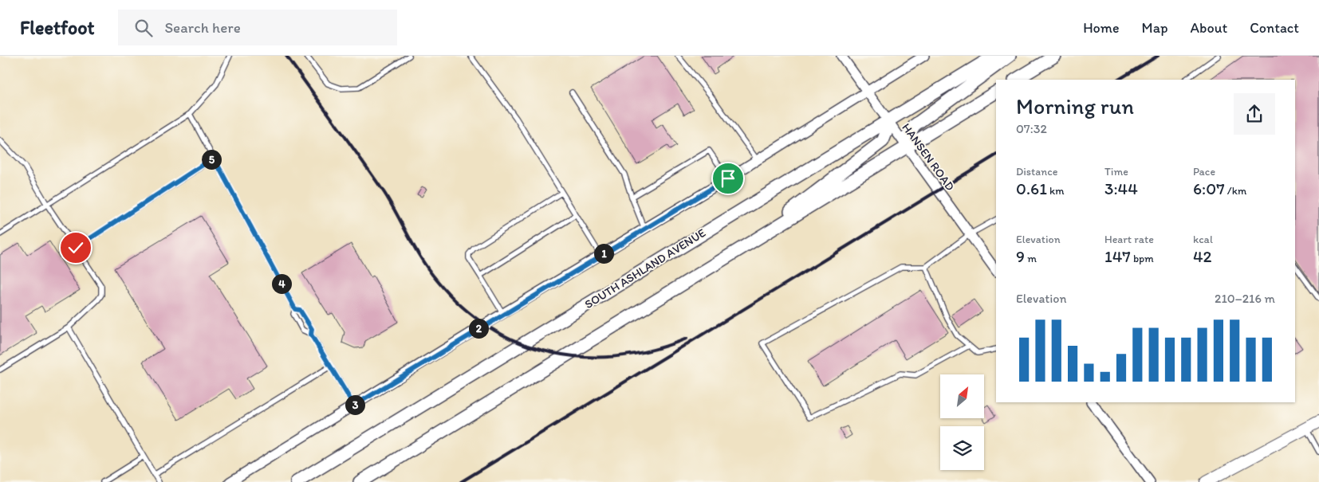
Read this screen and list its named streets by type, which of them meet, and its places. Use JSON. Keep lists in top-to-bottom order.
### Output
{
  "streets": {
    "main road": ["SOUTH ASHLAND AVENUE"],
    "street": ["HANSEN ROAD"]
  },
  "crossings": [
    ["HANSEN ROAD", "SOUTH ASHLAND AVENUE"]
  ],
  "north": "top right",
  "page": {
    "header": "Fleetfoot",
    "search": "Search here",
    "nav": [
      "Home",
      "Map",
      "About",
      "Contact"
    ],
    "heading": ["Morning run", "07:32"],
    "stats": [
      ["Distance", "0.61 km"],
      ["Time", "3:44"],
      ["Pace", "6:07 /km"],
      ["Elevation", "9 m"],
      ["Heart rate", "147 bpm"],
      ["kcal", "42"]
    ],
    "pins": [
      "5",
      "1",
      "4",
      "2",
      "3"
    ],
    "chart": ["Elevation", "210–216 m"]
  }
}
